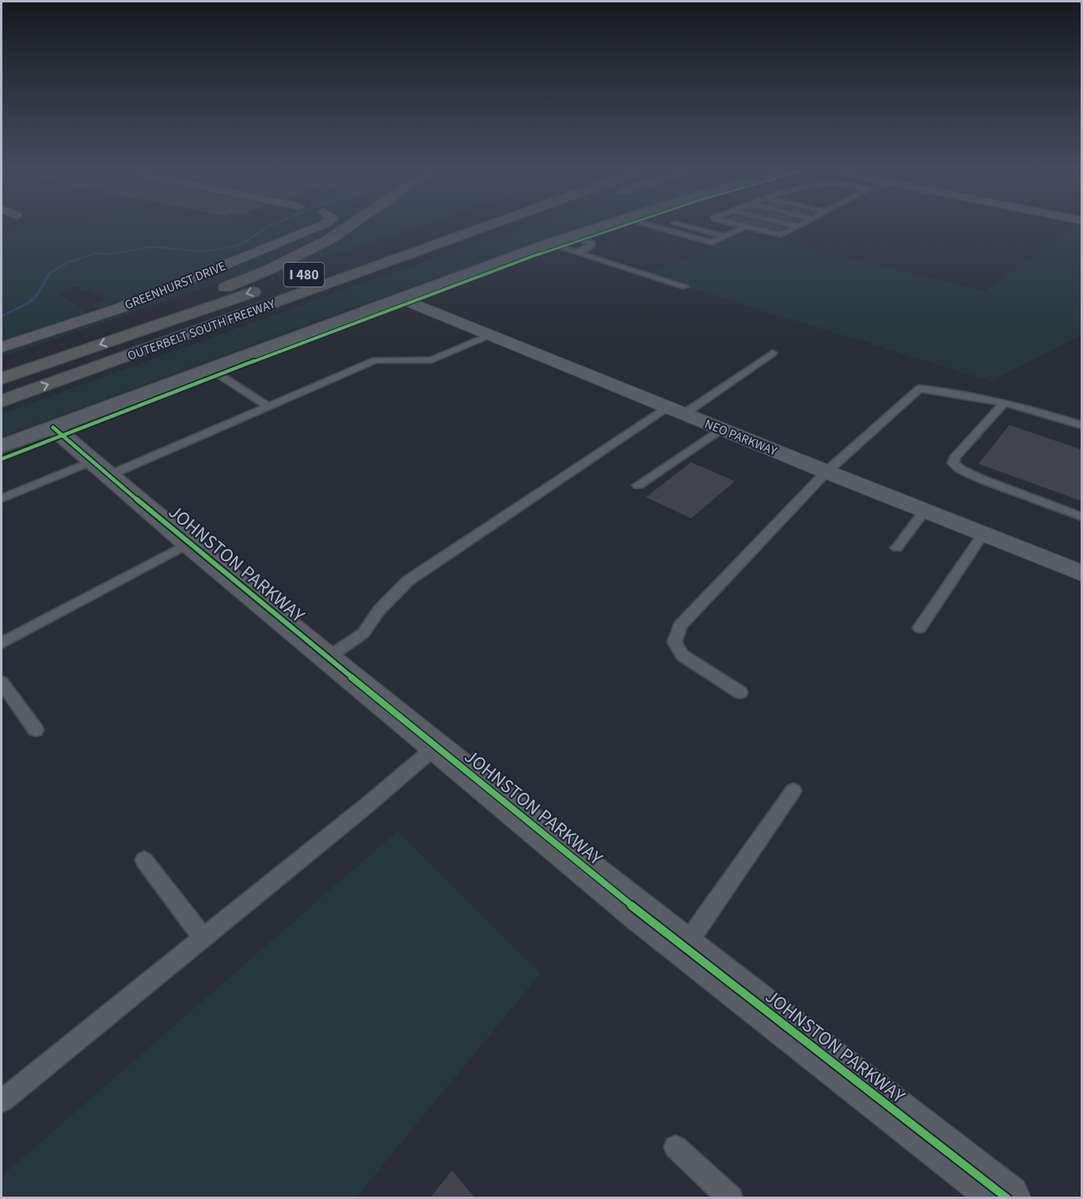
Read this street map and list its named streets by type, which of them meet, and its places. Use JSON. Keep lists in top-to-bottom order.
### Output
{
  "streets": {
    "highway": ["I 480", "OUTERBELT SOUTH FREEWAY"],
    "street": ["GREENHURST DRIVE", "NEO PARKWAY", "JOHNSTON PARKWAY"]
  }
}
